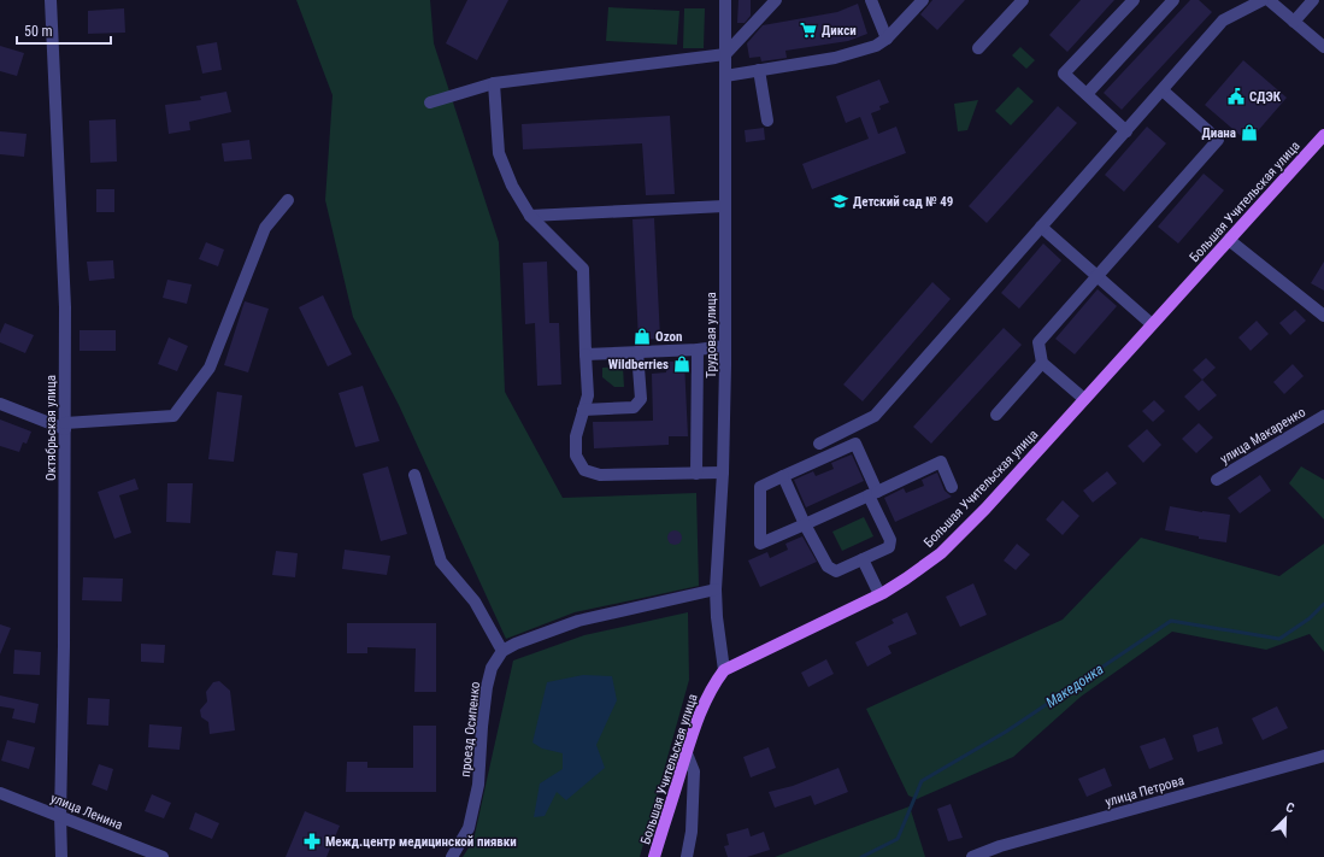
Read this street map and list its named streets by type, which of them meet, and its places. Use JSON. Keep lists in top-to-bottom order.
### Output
{
  "streets": {
    "main road": ["Большая Учительская улица"],
    "street": [
      "Трудовая улица",
      "Октябрьская улица",
      "улица Макаренко",
      "проезд Осипенко",
      "улица Петрова",
      "улица Ленина"
    ]
  },
  "crossings": [
    ["Большая Учительская улица", "Трудовая улица"],
    ["Октябрьская улица", "улица Ленина"]
  ],
  "water": ["Македонка"],
  "places": {
    "supermarket": ["Дикси"],
    "public building": ["СДЭК"],
    "shop": ["Диана", "Ozon", "Wildberries"],
    "school or university": ["Детский сад № 49"],
    "pharmacy": ["Межд.центр медицинской пиявки"]
  },
  "scale_bar": "50 m",
  "north": "top right"
}
